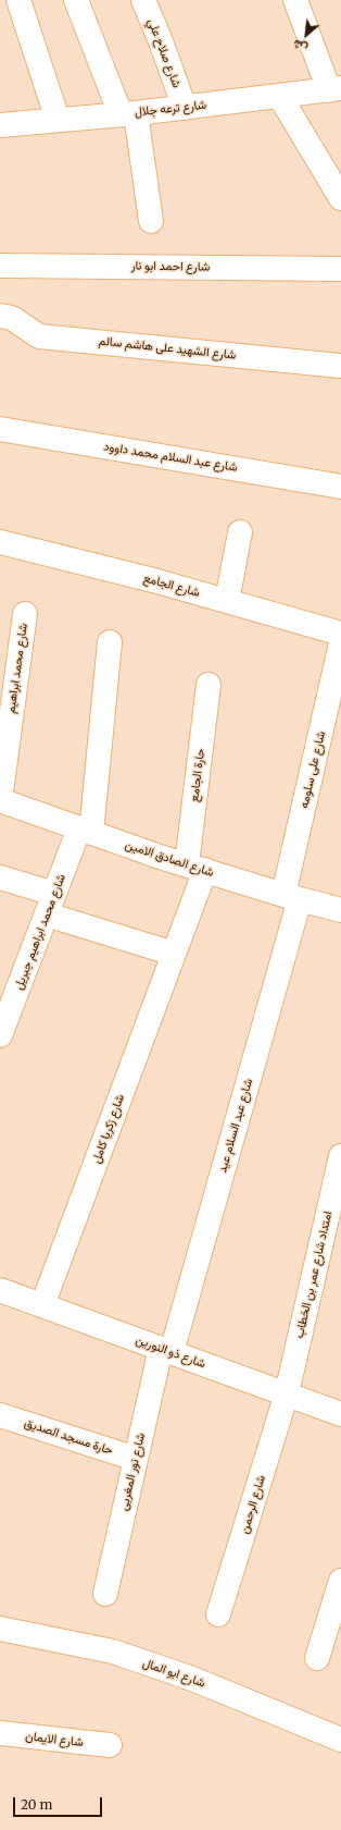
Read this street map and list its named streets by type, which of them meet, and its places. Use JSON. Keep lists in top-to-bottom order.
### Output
{
  "streets": {
    "street": [
      "شارع صلاح علي",
      "شارع ترعه جلال",
      "شارع احمد ابو نار",
      "شارع الشهيد على هاشم سالم",
      "شارع عبد السلام محمد داوود",
      "شارع الجامع",
      "شارع محمد ابراهيم",
      "شارع على سلومه",
      "حارة الجامع",
      "شارع الصادق الامين",
      "شارع محمد ابراهيم جبريل",
      "شارع عبد السلام عيد",
      "شارع زكريا كامل",
      "امتداد شارع عمر بن الخطاب",
      "شارع ذو النورين",
      "حارة مسجد الصديق",
      "شارع نور المغربى",
      "شارع الرحمن",
      "شارع ابو المال",
      "شارع الايمان"
    ]
  },
  "crossings": [
    ["شارع صلاح علي", "شارع ترعه جلال"],
    ["شارع محمد ابراهيم", "شارع الصادق الامين"],
    ["شارع على سلومه", "شارع الصادق الامين"],
    ["شارع على سلومه", "شارع عبد السلام عيد"],
    ["حارة الجامع", "شارع الصادق الامين"],
    ["حارة الجامع", "شارع زكريا كامل"],
    ["شارع الصادق الامين", "شارع محمد ابراهيم جبريل"],
    ["شارع الصادق الامين", "شارع عبد السلام عيد"],
    ["شارع الصادق الامين", "شارع زكريا كامل"],
    ["شارع عبد السلام عيد", "شارع ذو النورين"],
    ["شارع عبد السلام عيد", "شارع نور المغربى"],
    ["شارع زكريا كامل", "شارع ذو النورين"],
    ["امتداد شارع عمر بن الخطاب", "شارع ذو النورين"],
    ["امتداد شارع عمر بن الخطاب", "شارع الرحمن"],
    ["شارع ذو النورين", "شارع نور المغربى"],
    ["شارع ذو النورين", "شارع الرحمن"],
    ["حارة مسجد الصديق", "شارع نور المغربى"]
  ],
  "scale_bar": "20 m",
  "north": "bottom left"
}
